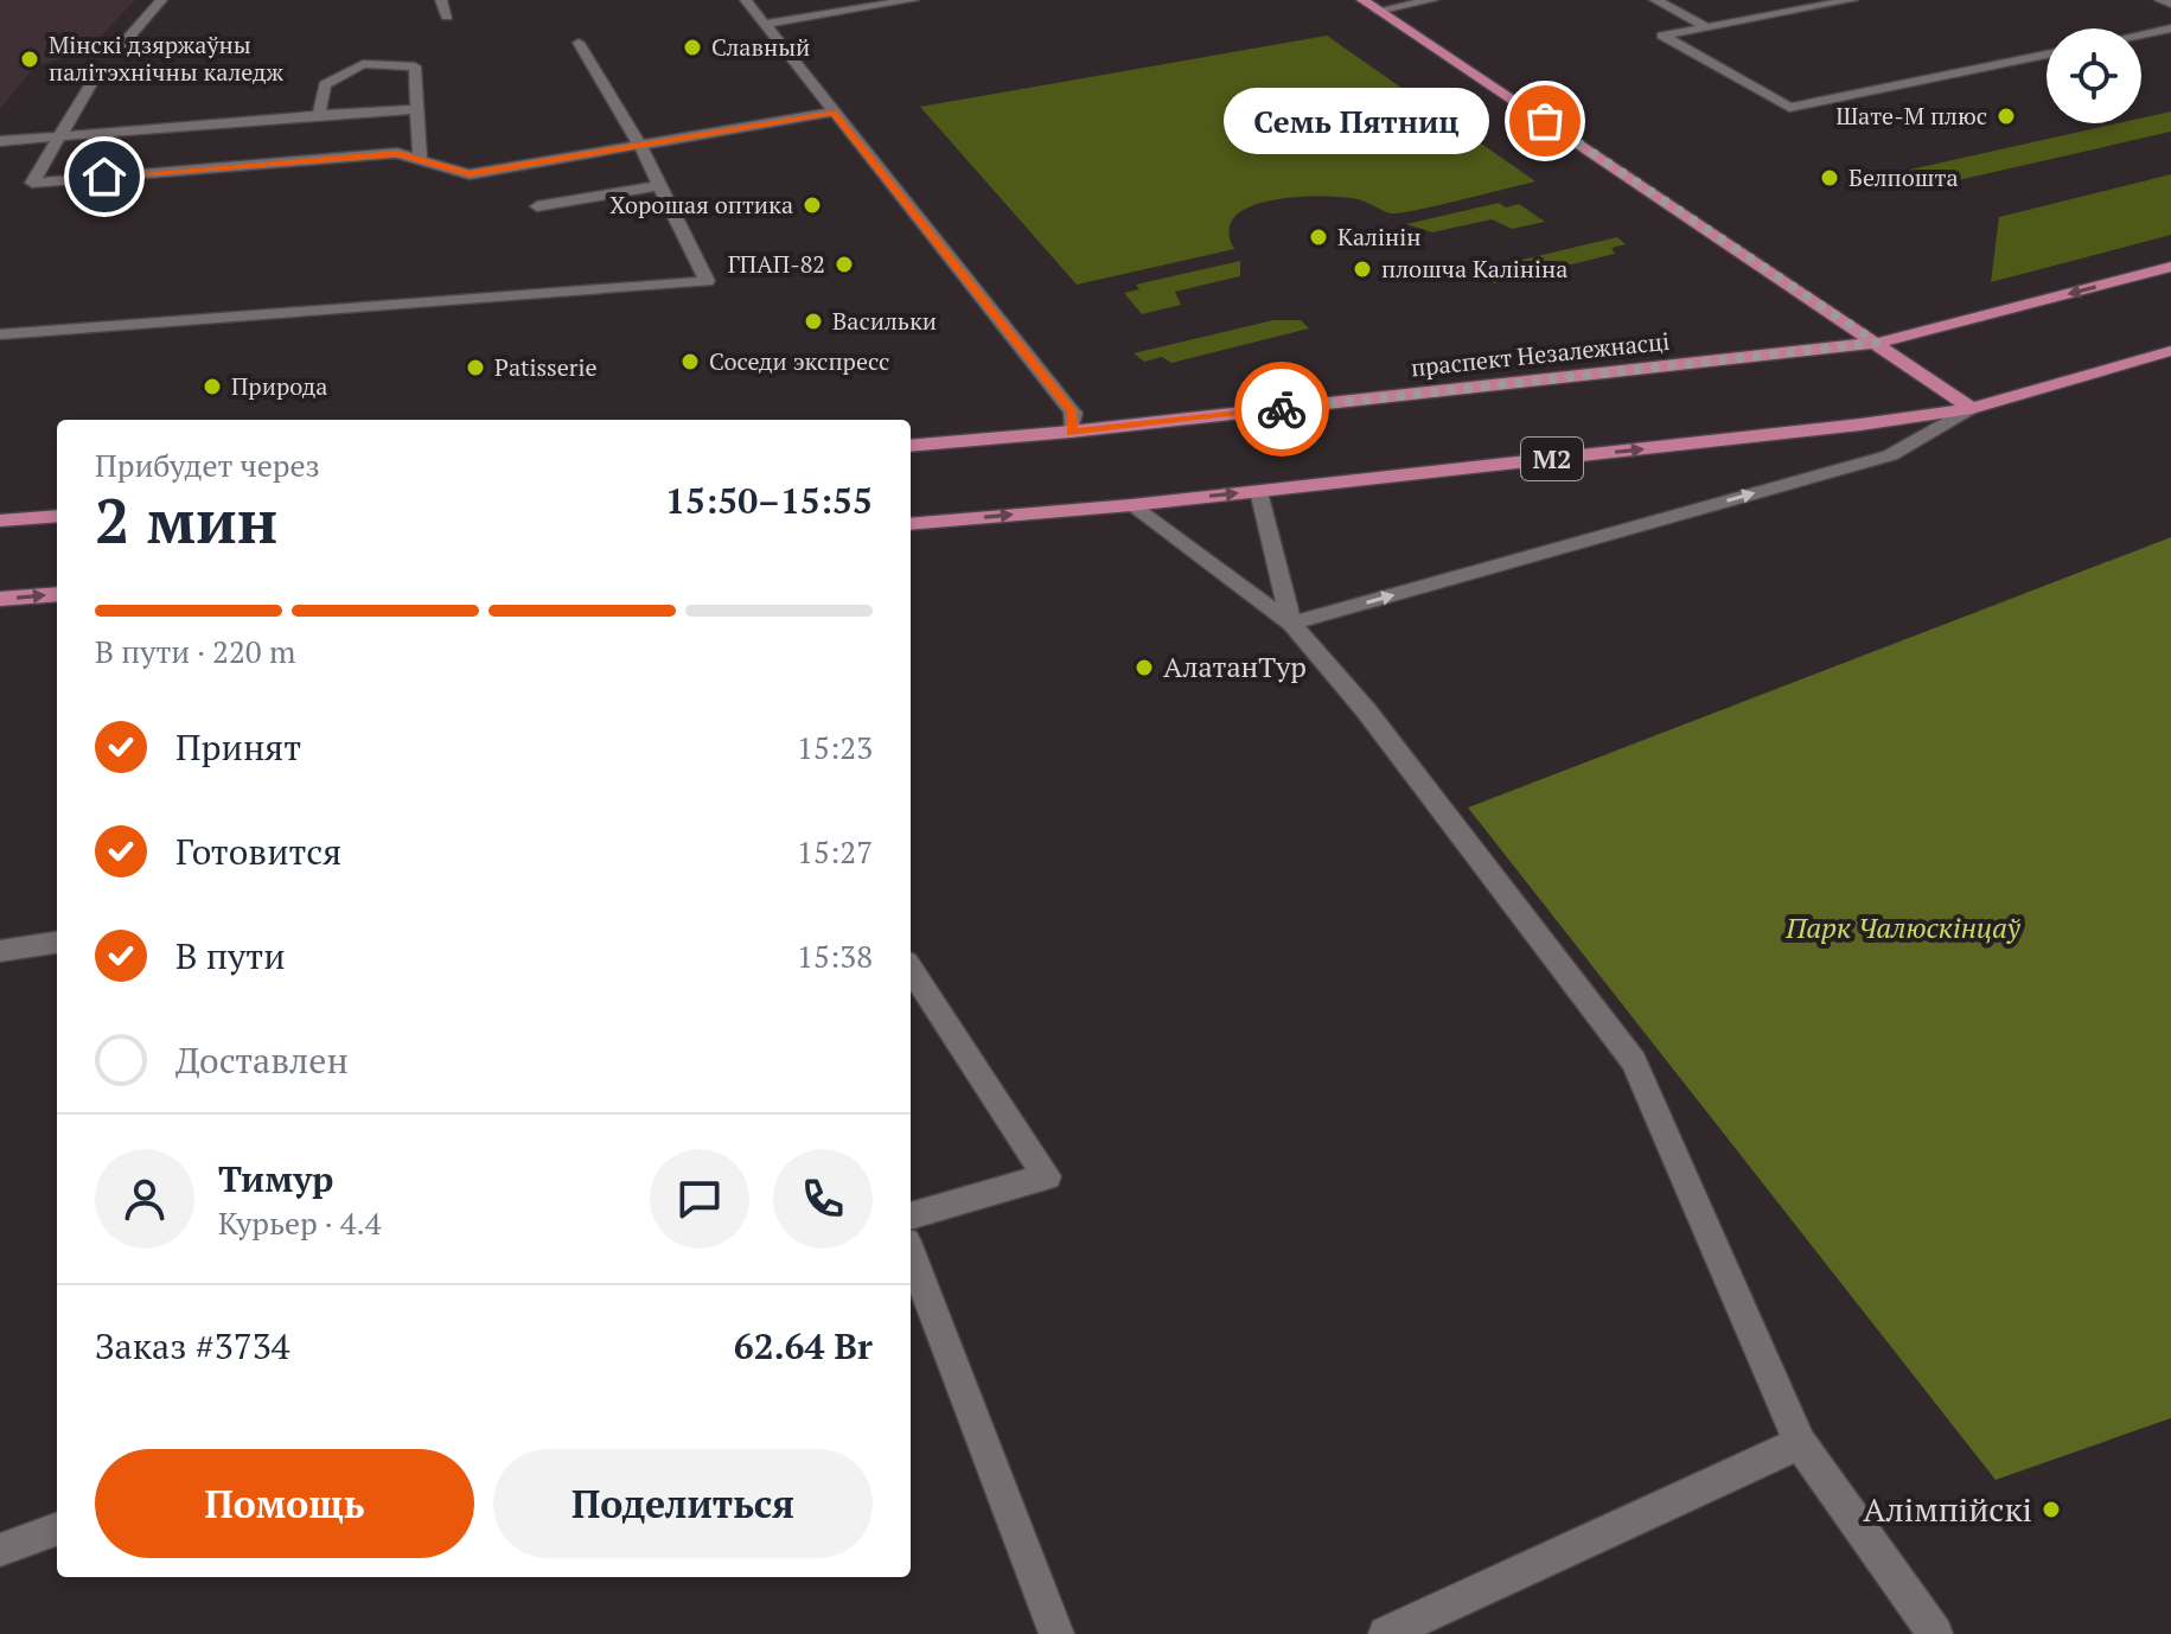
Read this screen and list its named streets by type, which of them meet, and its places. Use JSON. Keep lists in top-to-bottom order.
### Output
{
  "streets": {
    "main road": ["праспект Незалежнасці", "М2"]
  },
  "parks": ["Парк Чалюскінцаў"],
  "places": [
    "Славный",
    "Мінскі дзяржаўны палітэхнічны каледж",
    "Шате-М плюс",
    "Семь Пятниц",
    "Белпошта",
    "Хорошая оптика",
    "Калінін",
    "ГПАП-82",
    "плошча Калініна",
    "Васильки",
    "Соседи экспресс",
    "Patisserie",
    "Природа",
    "АлатанТур",
    "Алімпійскі"
  ],
  "page": {
    "bubble": "Семь Пятниц",
    "heading": ["2 мин", "Прибудет через", "15:50–15:55"],
    "panel": [
      "Тимур",
      "Курьер · 4.4",
      "Заказ #3734",
      "62.64 Br"
    ],
    "bar": "В пути · 220 m",
    "list": [
      ["Принят", "15:23"],
      ["Готовится", "15:27"],
      ["В пути", "15:38"],
      "Доставлен"
    ],
    "buttons": ["Помощь", "Поделиться"]
  }
}
